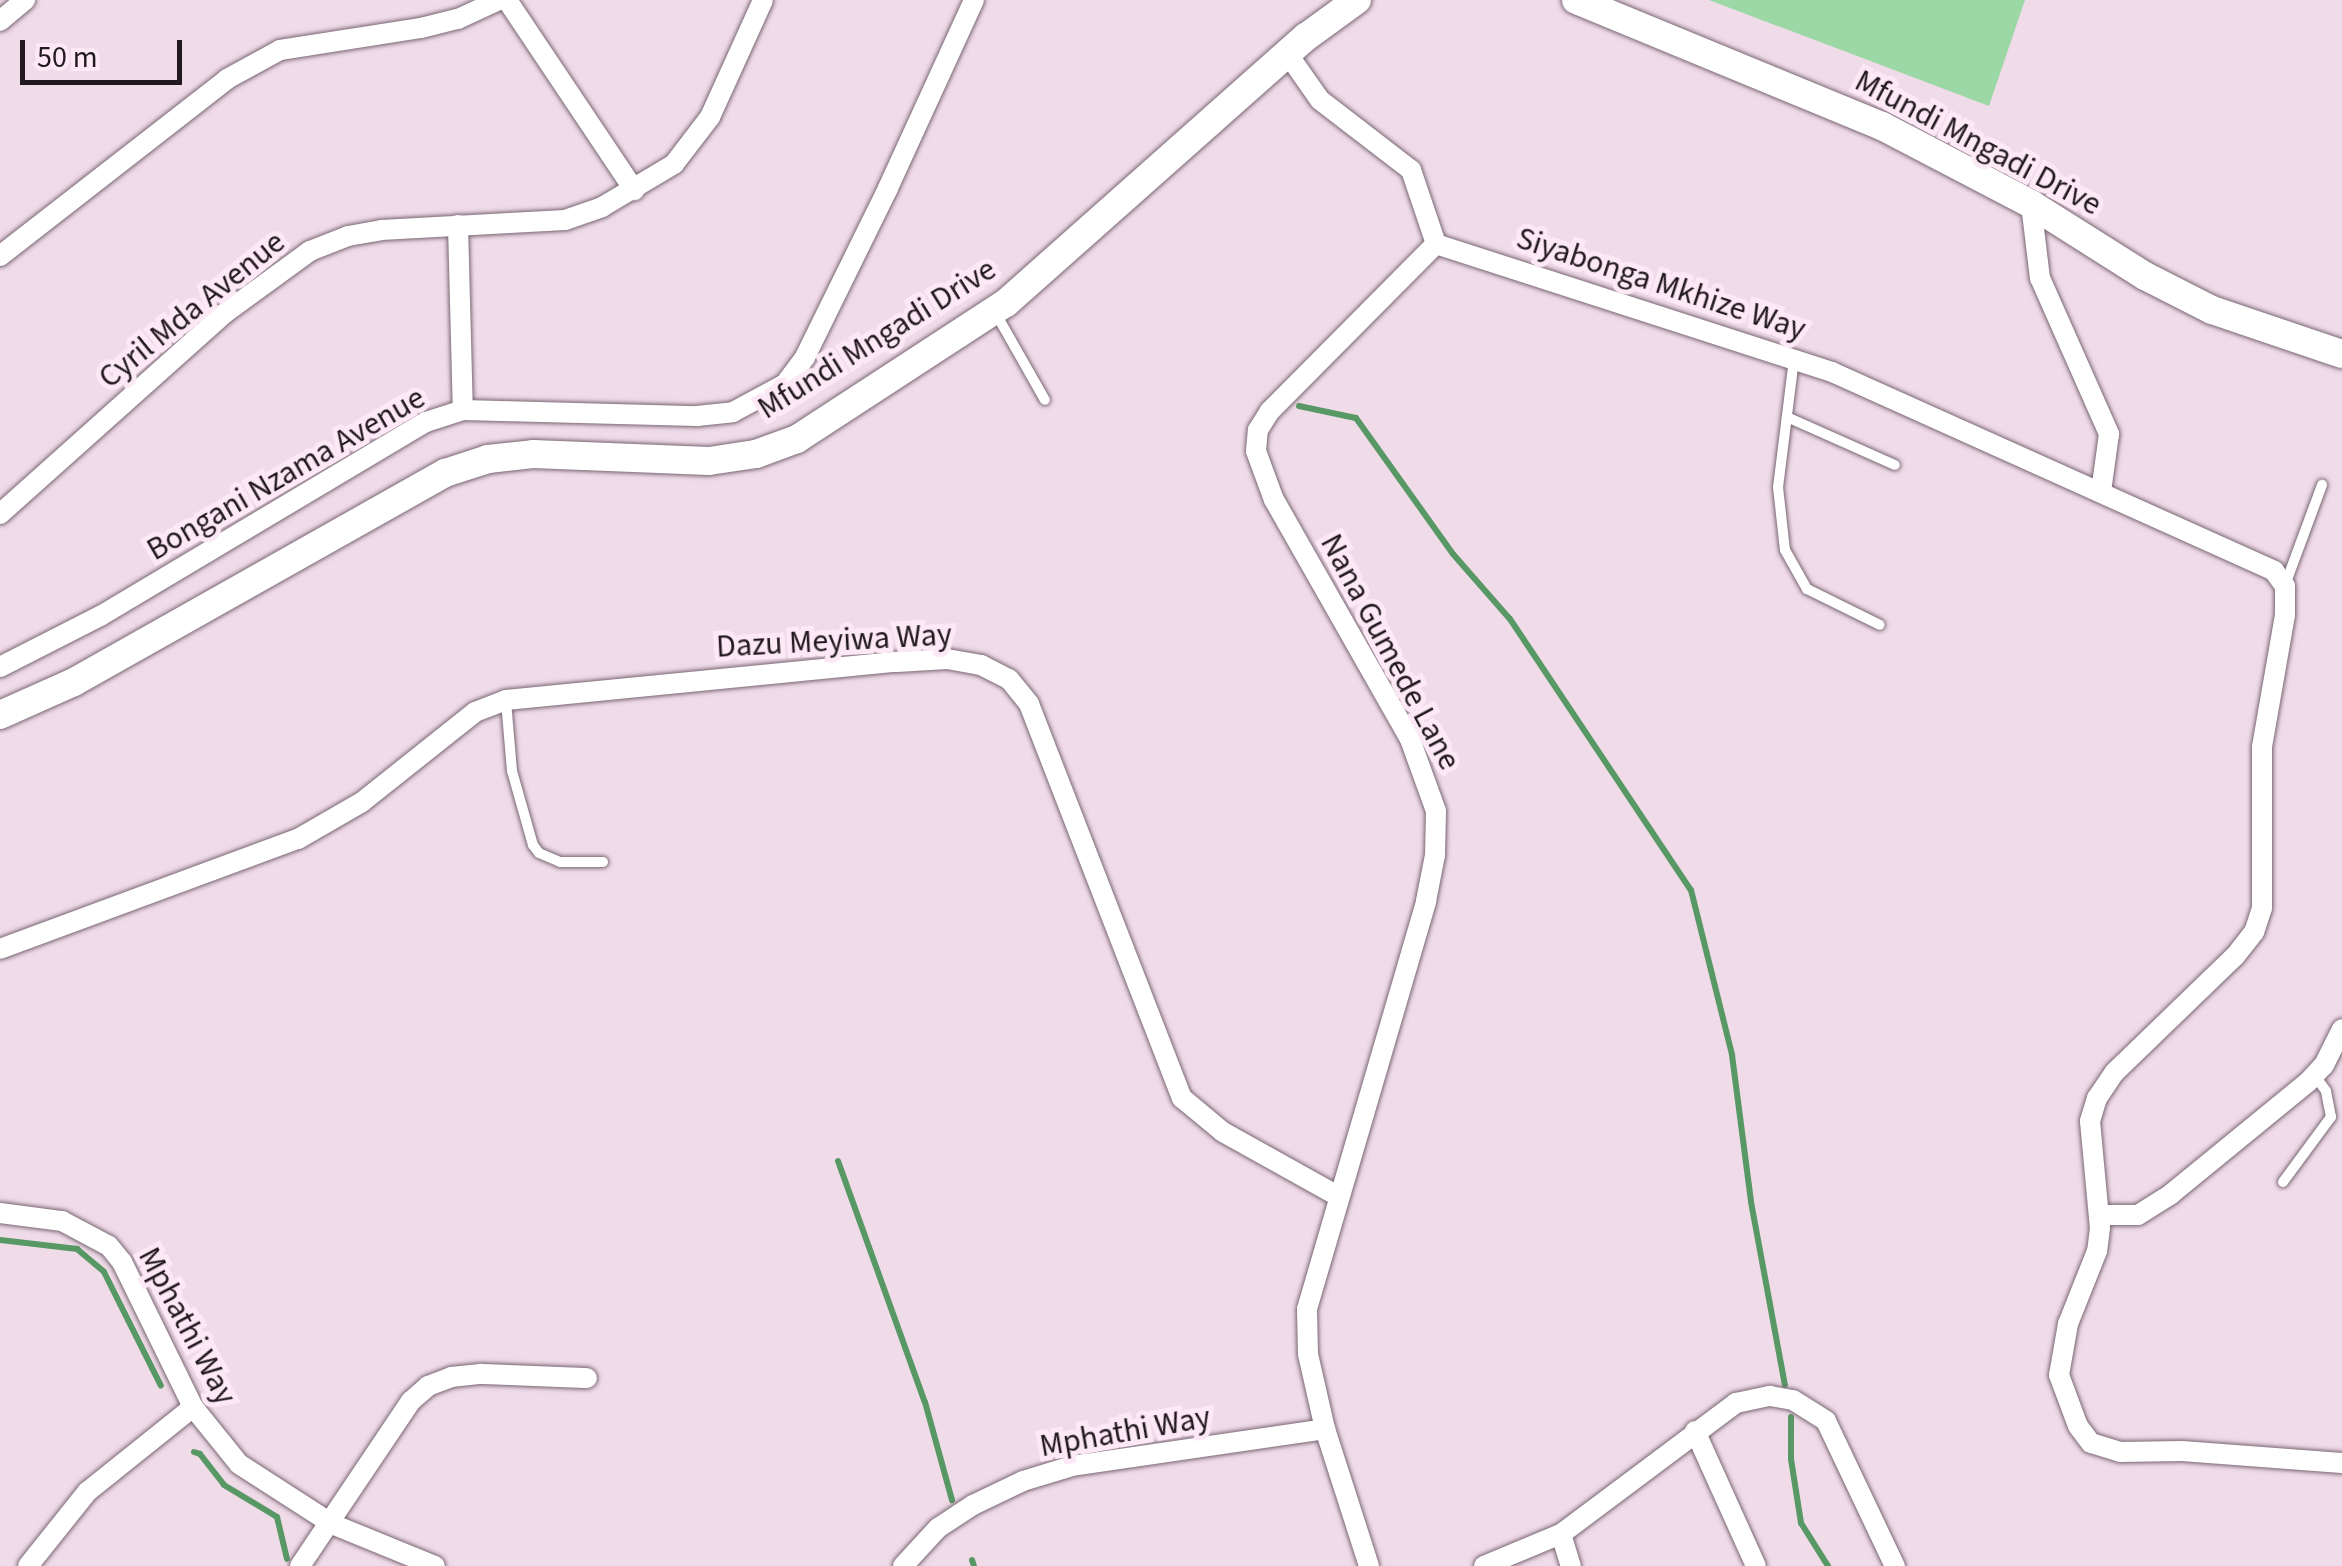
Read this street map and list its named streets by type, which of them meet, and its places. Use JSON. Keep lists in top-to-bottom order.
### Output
{
  "streets": {
    "street": [
      "Mfundi Mngadi Drive",
      "Siyabonga Mkhize Way",
      "Cyril Mda Avenue",
      "Bongani Nzama Avenue",
      "Dazu Meyiwa Way",
      "Nana Gumede Lane",
      "Mphathi Way"
    ]
  },
  "crossings": [
    ["Siyabonga Mkhize Way", "Nana Gumede Lane"],
    ["Dazu Meyiwa Way", "Nana Gumede Lane"]
  ],
  "scale_bar": "50 m"
}
